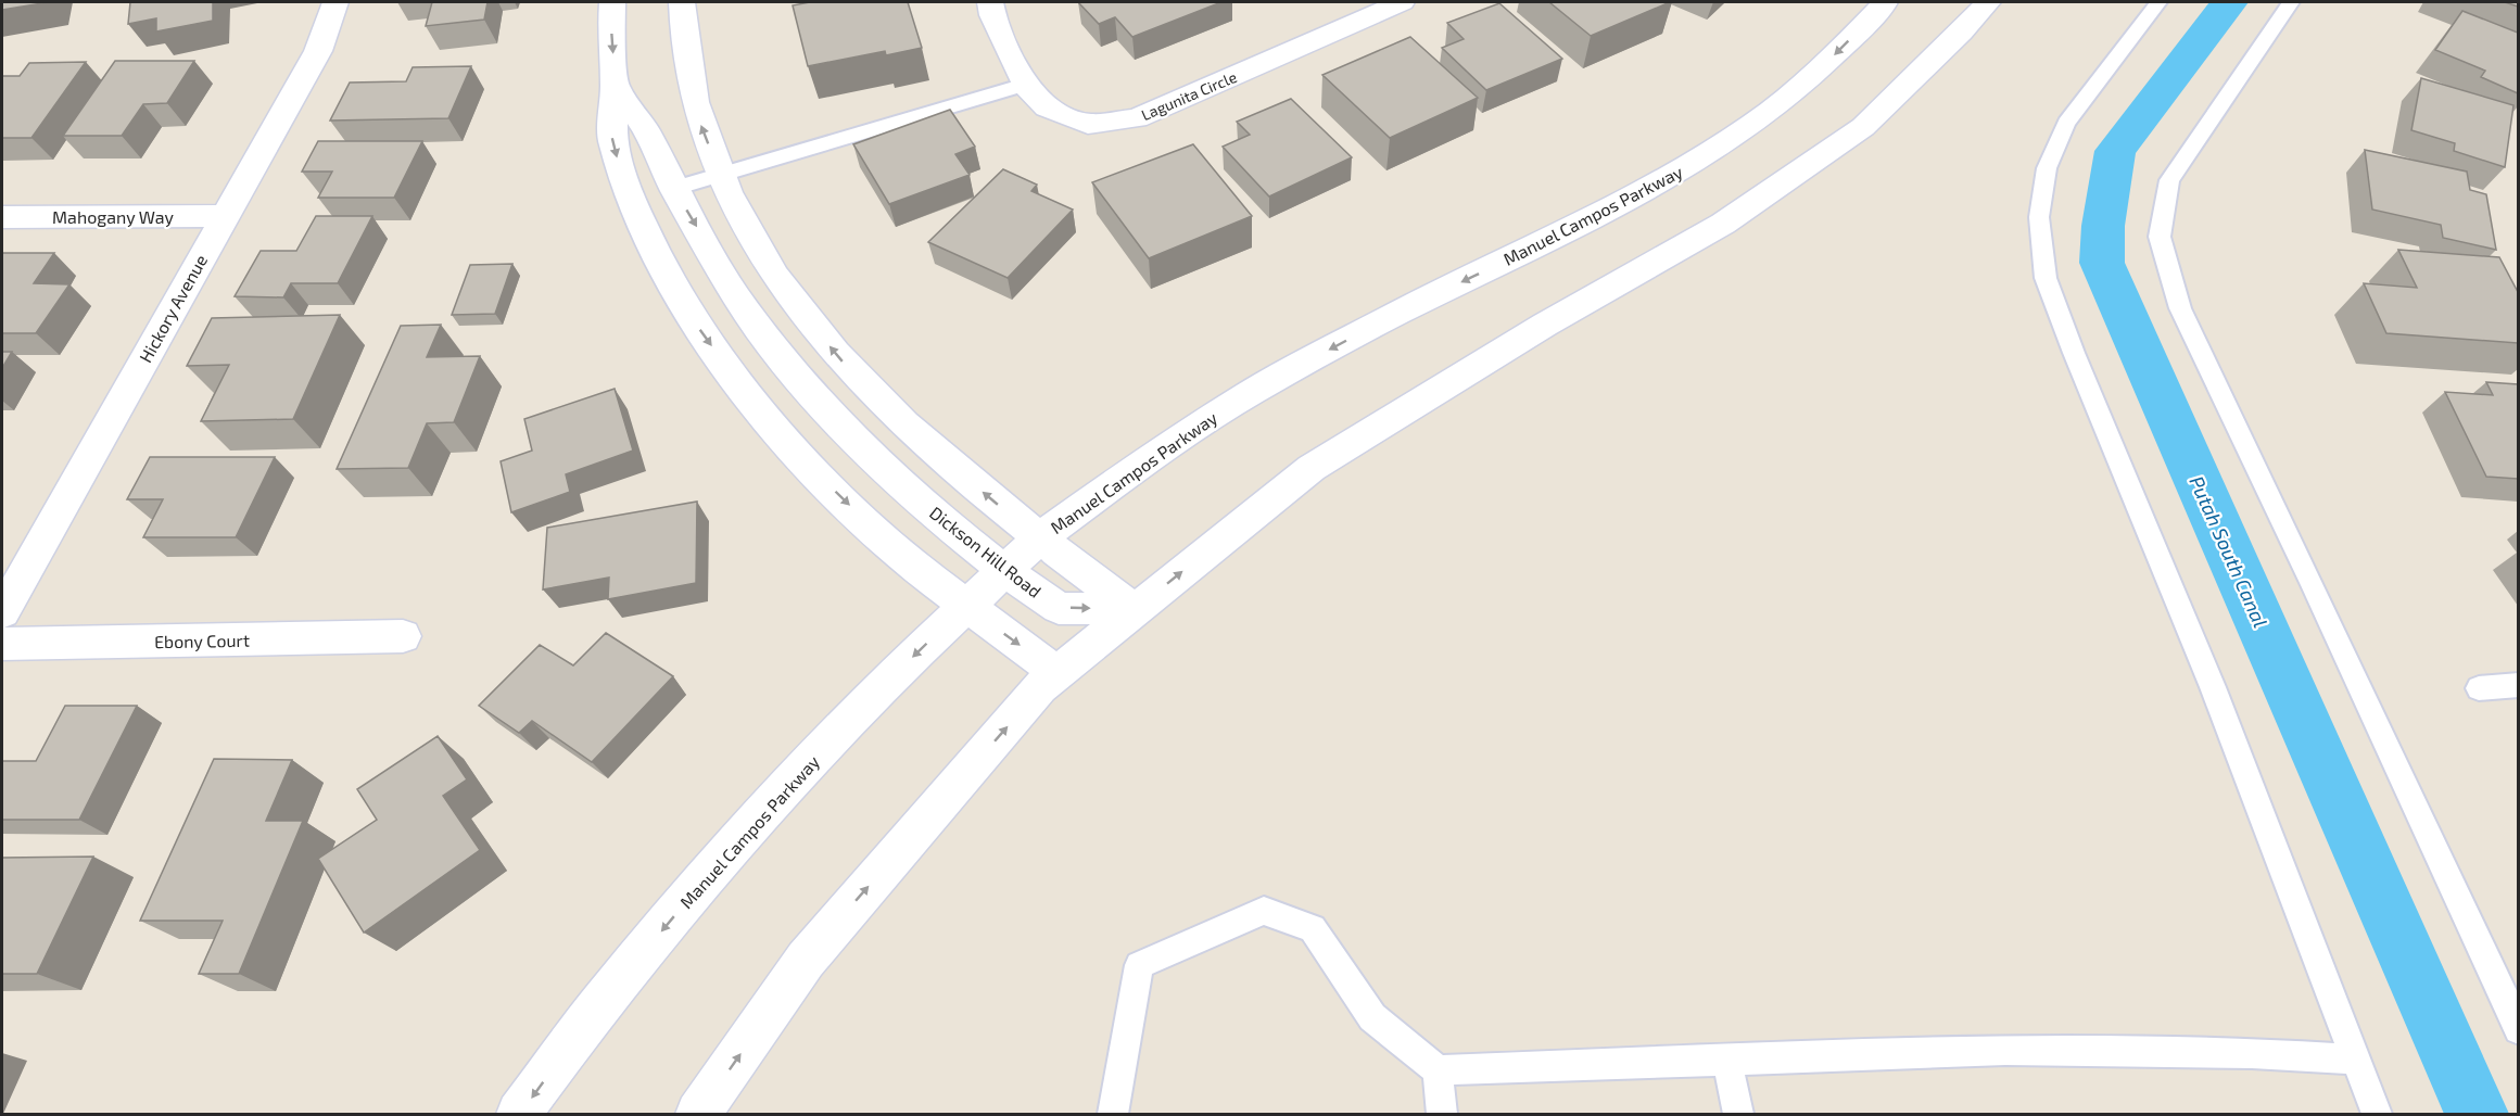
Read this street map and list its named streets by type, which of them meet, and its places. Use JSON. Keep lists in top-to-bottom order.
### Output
{
  "streets": {
    "street": [
      "Lagunita Circle",
      "Manuel Campos Parkway",
      "Mahogany Way",
      "Hickory Avenue",
      "Dickson Hill Road",
      "Ebony Court"
    ]
  },
  "crossings": [
    ["Manuel Campos Parkway", "Dickson Hill Road"],
    ["Mahogany Way", "Hickory Avenue"]
  ],
  "water": ["Putah South Canal"]
}
